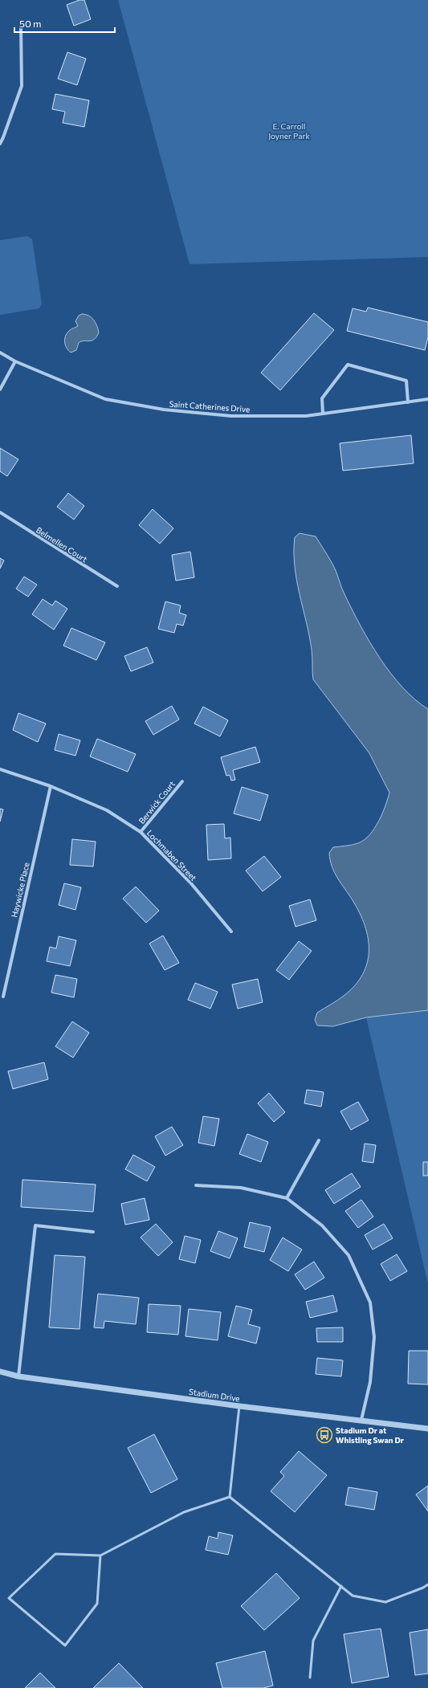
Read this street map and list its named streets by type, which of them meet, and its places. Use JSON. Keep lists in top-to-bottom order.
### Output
{
  "streets": {
    "street": [
      "Saint Catherines Drive",
      "Belmellen Court",
      "Berwick Court",
      "Lochmaben Street",
      "Haywicke Place",
      "Stadium Drive"
    ]
  },
  "crossings": [
    ["Berwick Court", "Lochmaben Street"],
    ["Lochmaben Street", "Haywicke Place"]
  ],
  "parks": ["E. Carroll Joyner Park"],
  "places": {
    "bus stop": ["Stadium Dr at Whistling Swan Dr"]
  },
  "scale_bar": "50 m"
}
